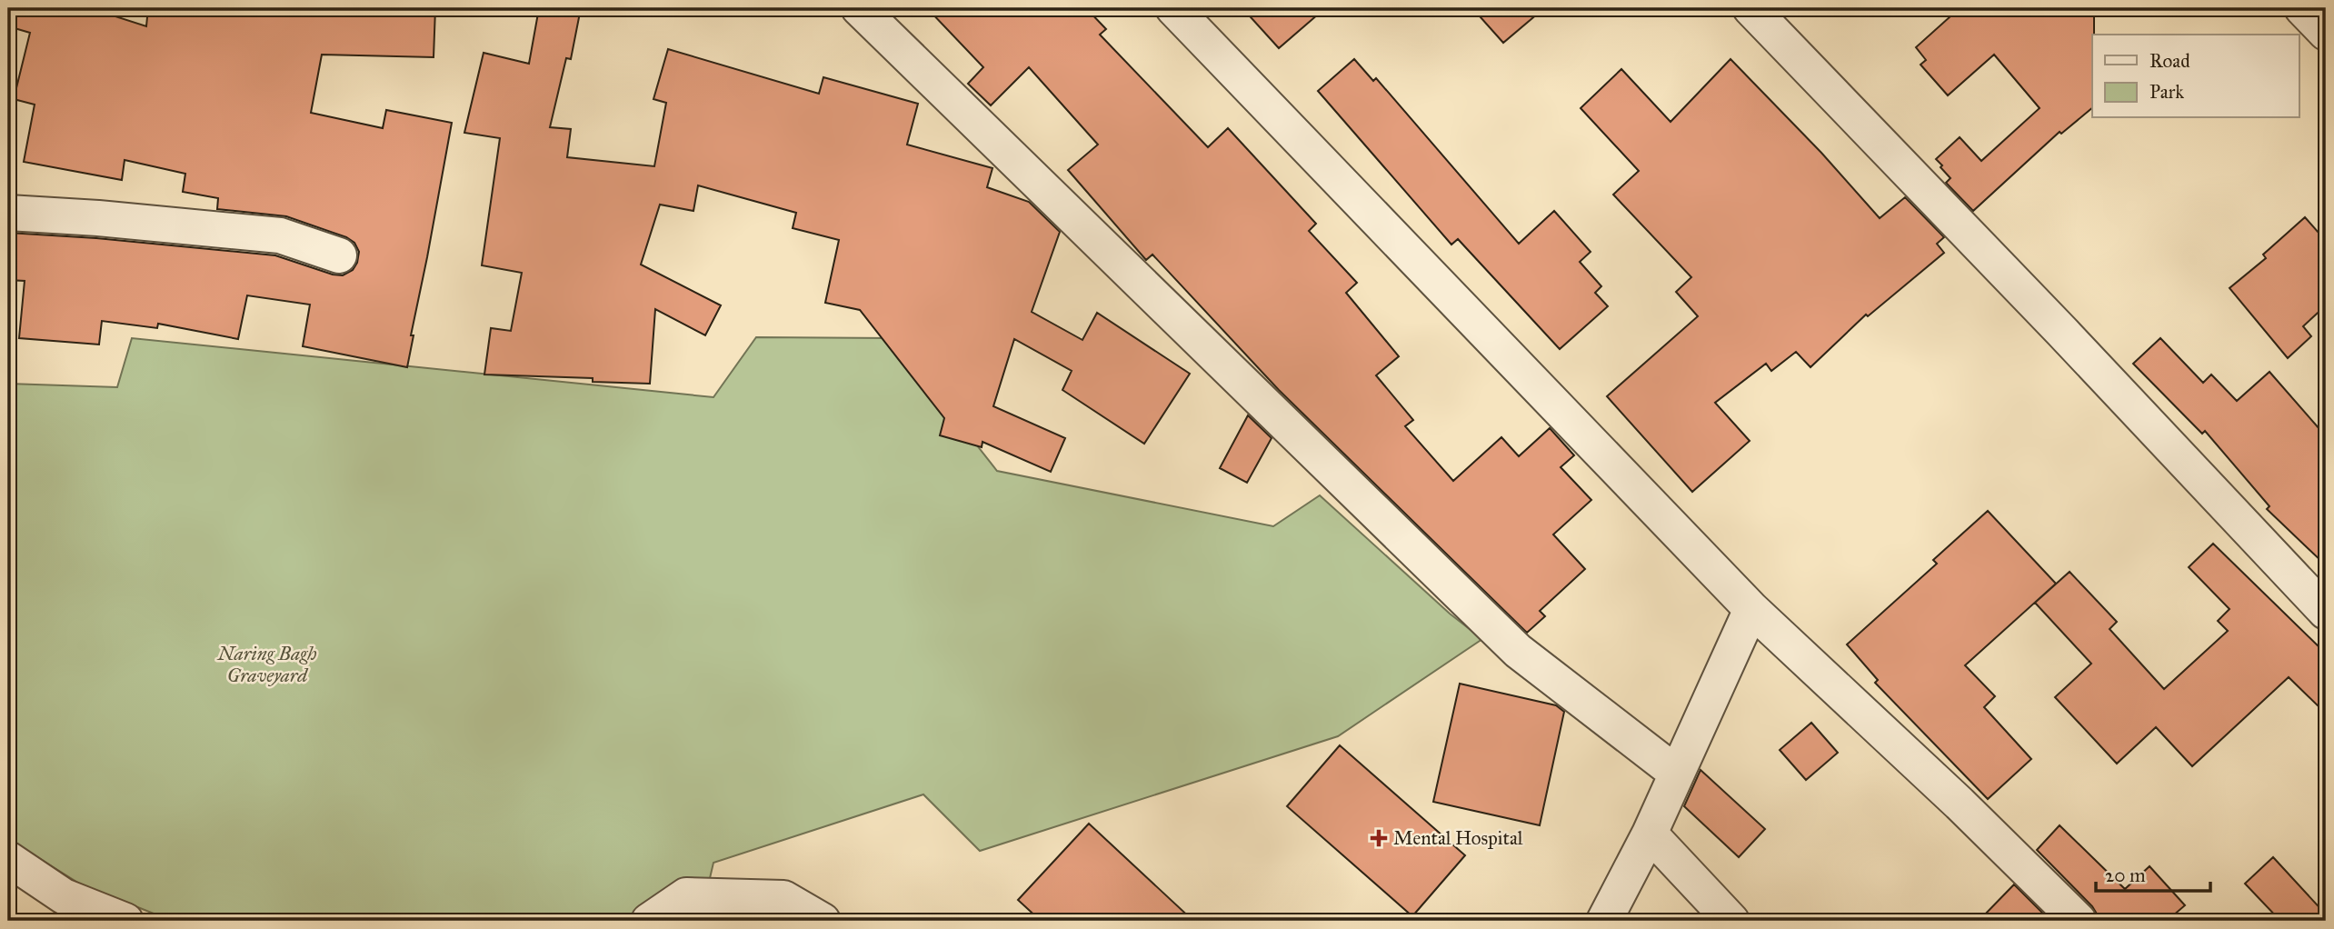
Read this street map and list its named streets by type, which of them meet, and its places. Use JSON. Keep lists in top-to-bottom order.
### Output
{
  "parks": ["Naring Bagh Graveyard"],
  "places": {
    "health": ["Mental Hospital"]
  },
  "legend": ["Road", "Park"],
  "scale_bar": "20 m"
}
